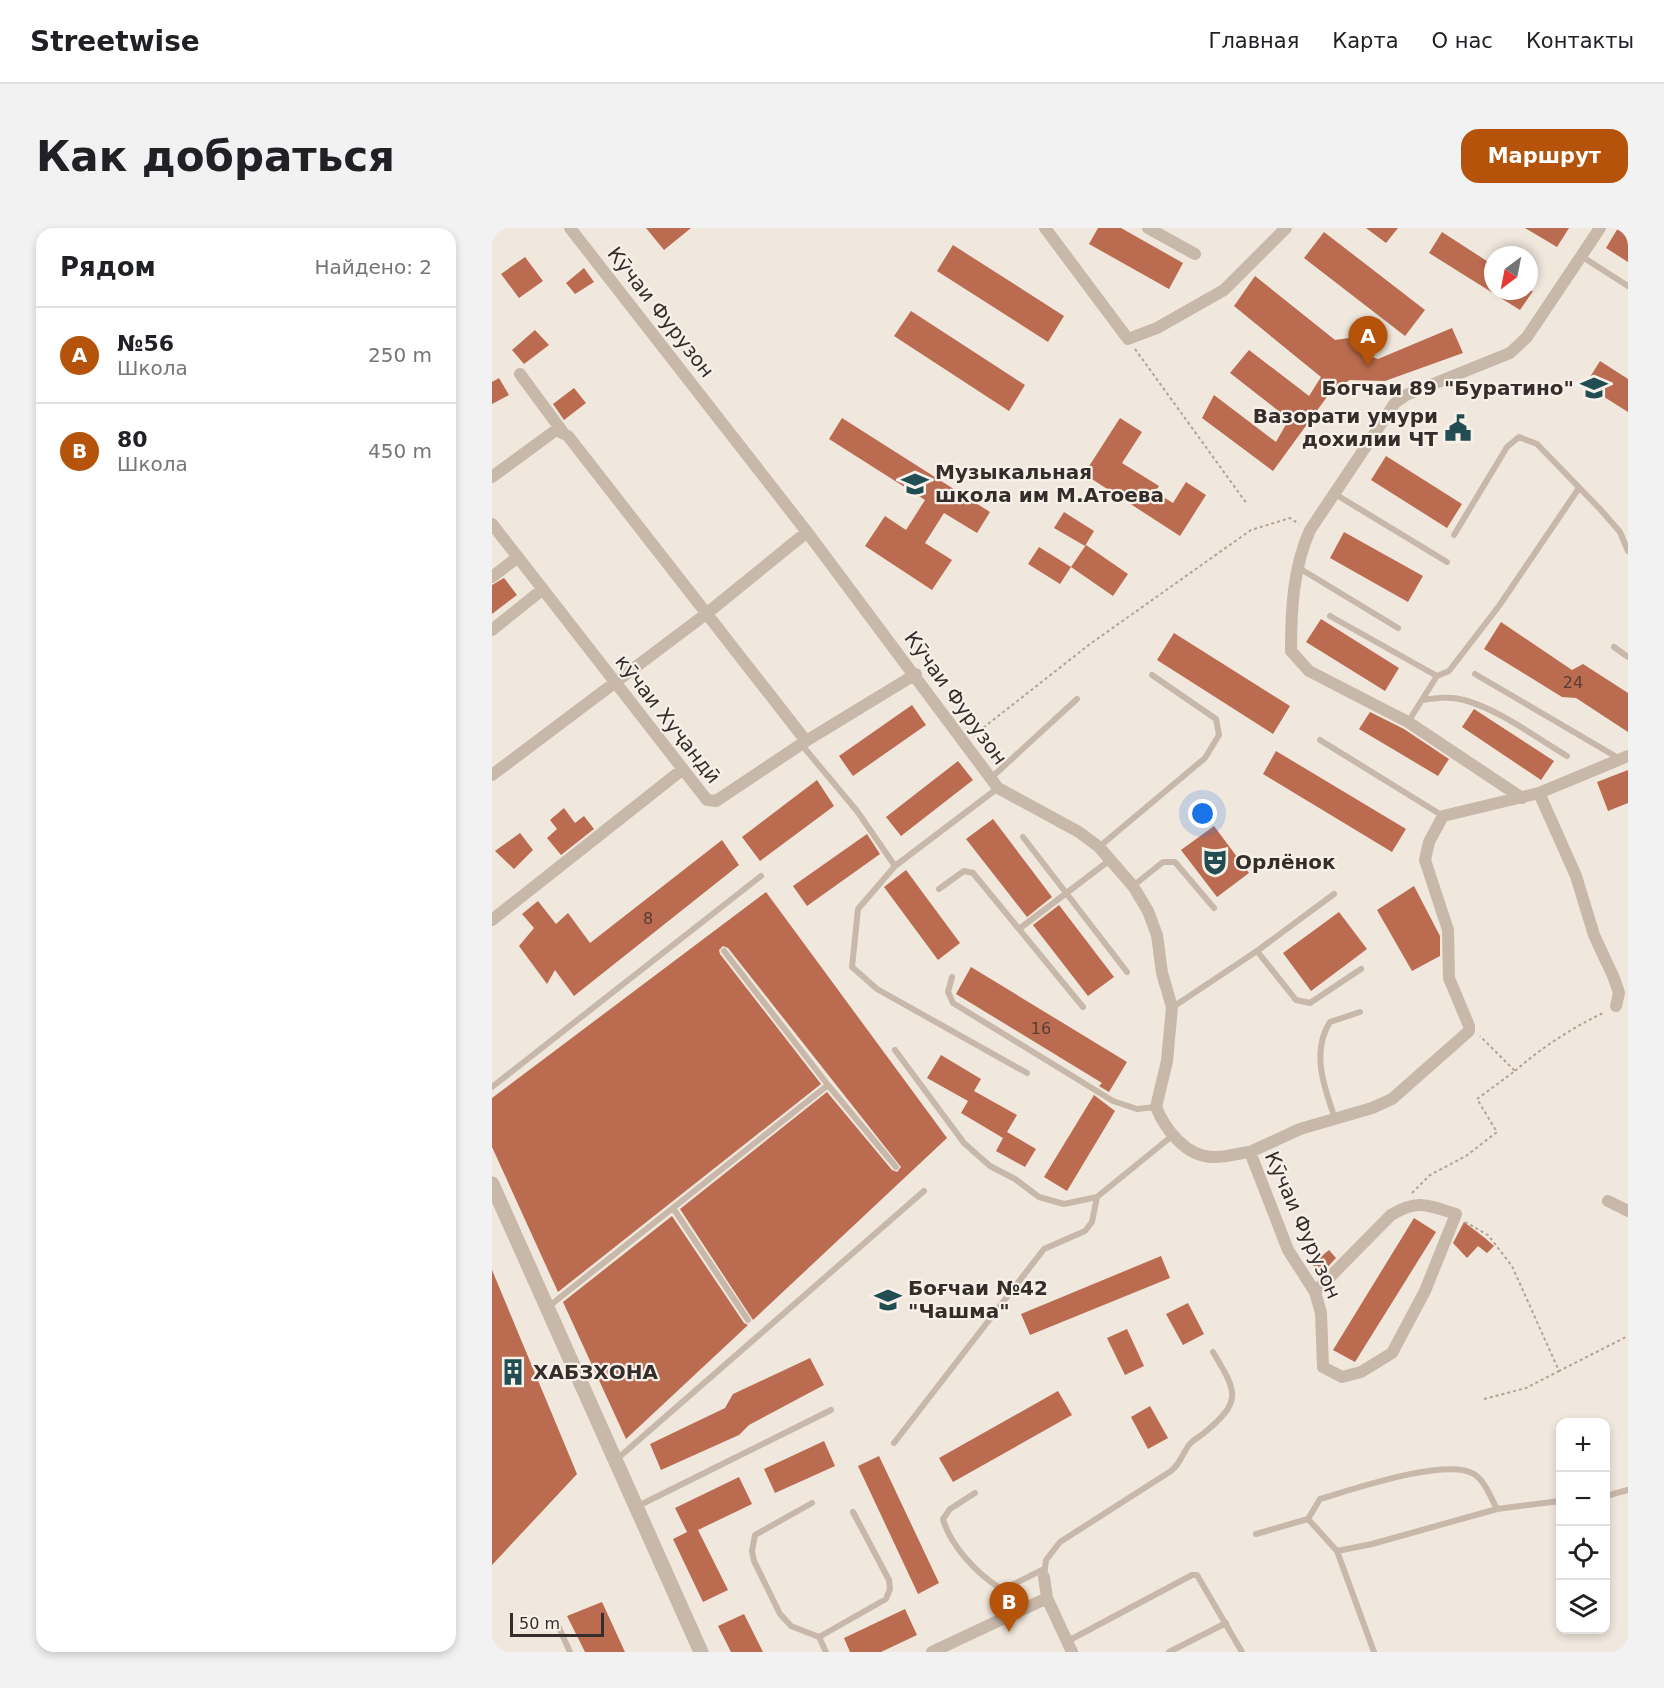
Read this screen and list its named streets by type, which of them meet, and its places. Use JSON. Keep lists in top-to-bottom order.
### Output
{
  "streets": {
    "street": ["Кӯчаи Фурузон", "кӯчаи Хуҷандӣ"]
  },
  "crossings": [
    ["Кӯчаи Фурузон", "кӯчаи Хуҷандӣ"]
  ],
  "places": {
    "school or university": ["Богчаи 89 \"Буратино\"", "Музыкальная школа им М.Атоева", "Боғчаи №42 \"Чашма\""],
    "public building": ["Вазорати умури дохилии ЧТ"],
    "theatre": ["Орлёнок"],
    "building": ["ХАБЗХОНА"]
  },
  "house_numbers": ["24", "8", "16"],
  "scale_bar": "50 m",
  "north": "bottom left",
  "page": {
    "header": "Streetwise",
    "nav": [
      "Главная",
      "Карта",
      "О нас",
      "Контакты"
    ],
    "buttons": "Маршрут",
    "title": "Как добраться",
    "heading": ["Рядом", "Найдено: 2"],
    "list": [
      {
        "mark": "A",
        "name": "№56",
        "note": "Школа",
        "value": "250 m"
      },
      {
        "mark": "B",
        "name": "80",
        "note": "Школа",
        "value": "450 m"
      }
    ],
    "pins": ["A", "B"],
    "map_buttons": ["+", "−"],
    "scale": "50 m"
  }
}
